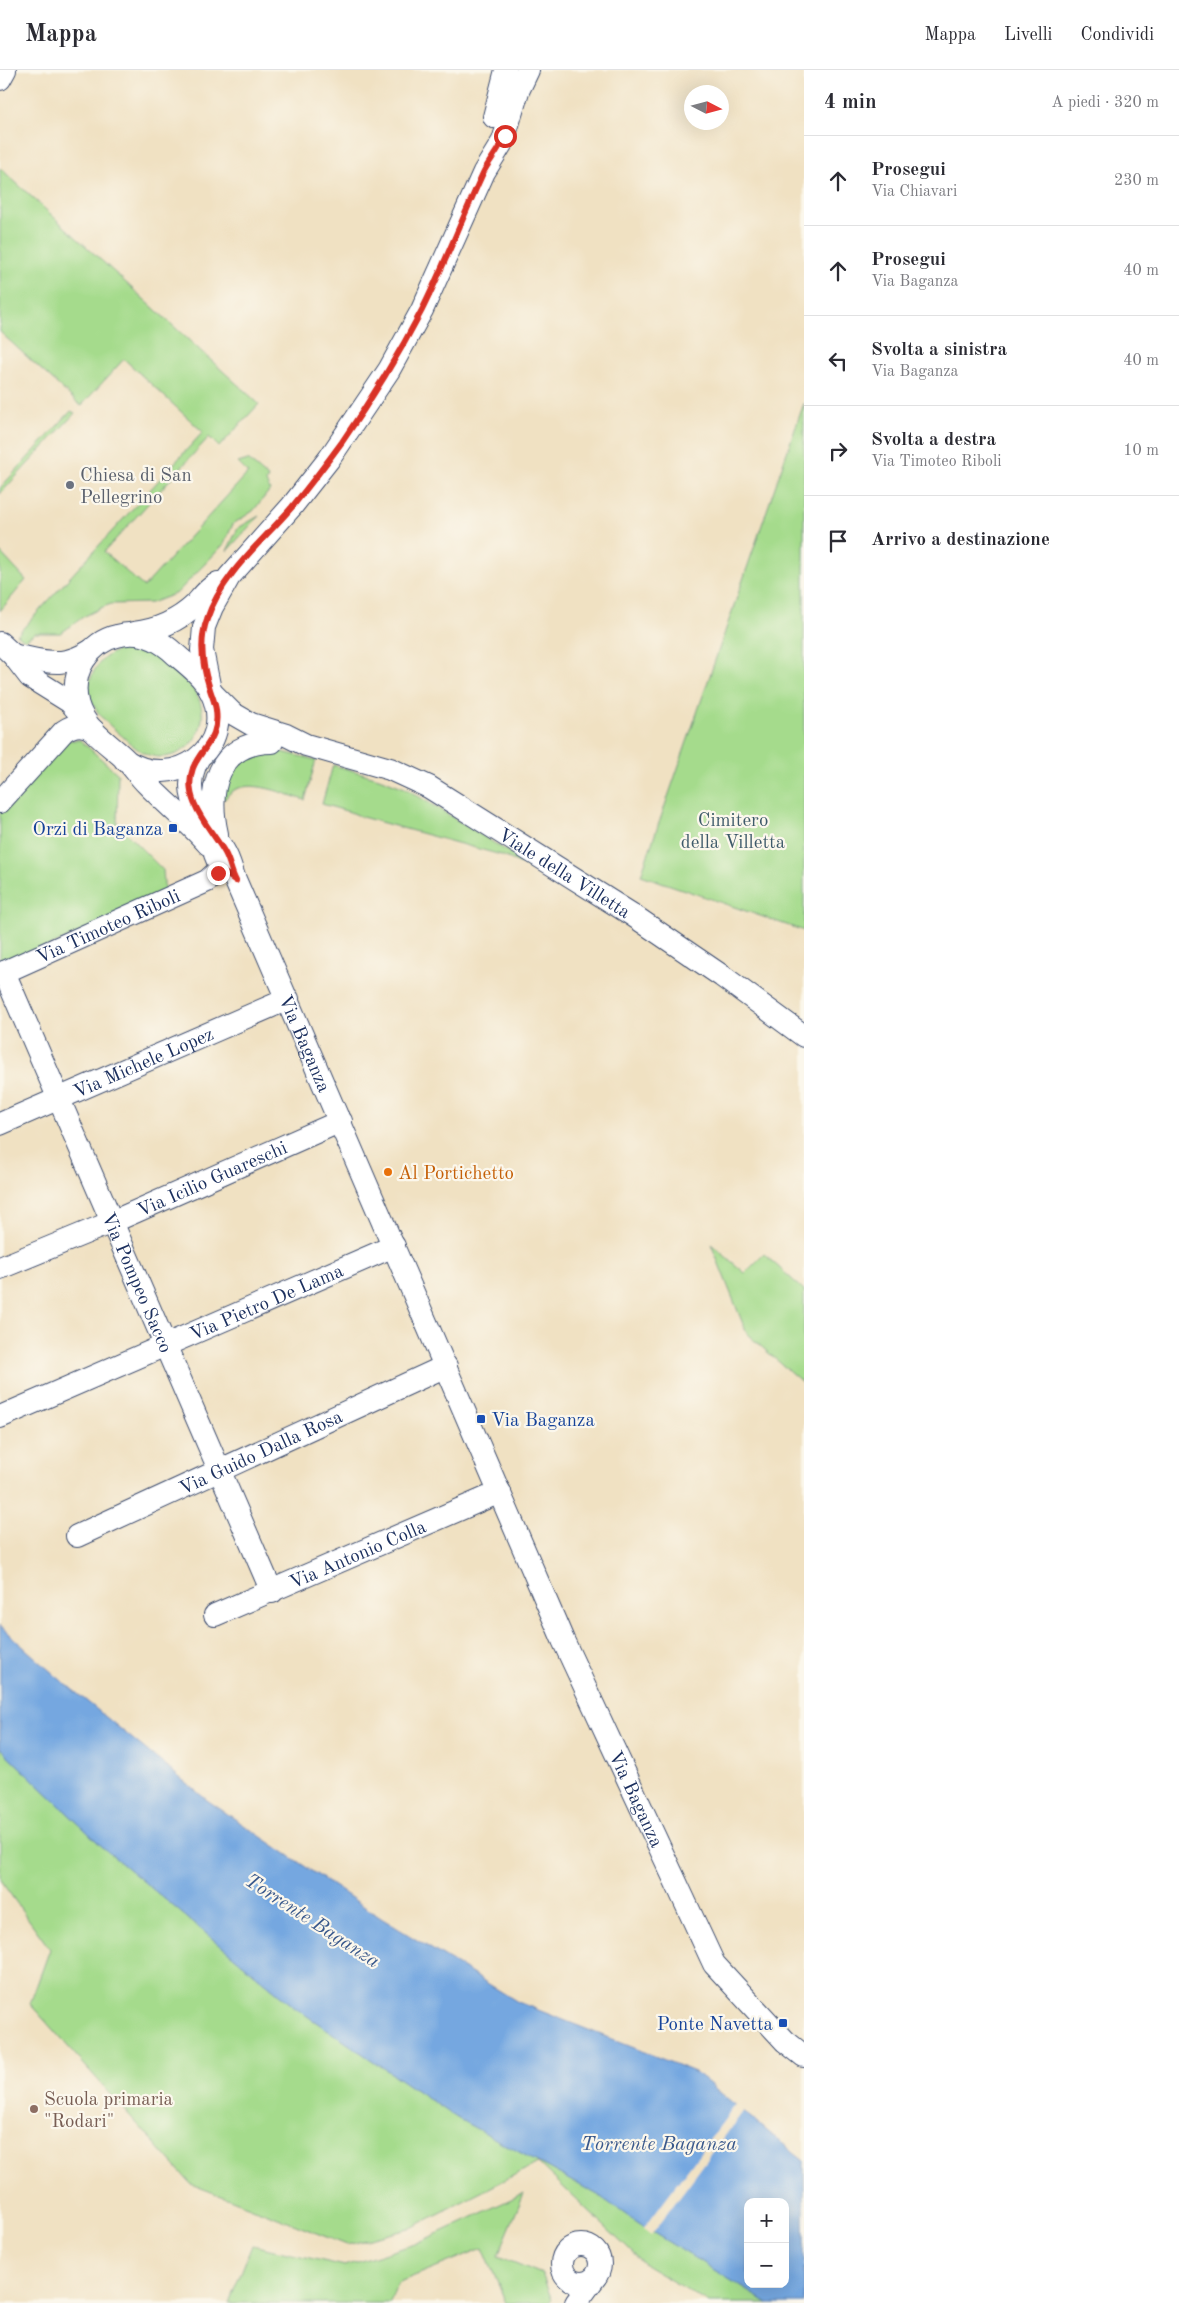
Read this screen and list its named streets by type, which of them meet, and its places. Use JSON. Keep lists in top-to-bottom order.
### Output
{
  "streets": {
    "street": [
      "Viale della Villetta",
      "Via Timoteo Riboli",
      "Via Baganza",
      "Via Michele Lopez",
      "Via Icilio Guareschi",
      "Via Pompeo Sacco",
      "Via Pietro De Lama",
      "Via Guido Dalla Rosa",
      "Via Antonio Colla"
    ]
  },
  "crossings": [
    ["Viale della Villetta", "Via Baganza"],
    ["Via Timoteo Riboli", "Via Pompeo Sacco"],
    ["Via Baganza", "Via Michele Lopez"],
    ["Via Baganza", "Via Icilio Guareschi"],
    ["Via Baganza", "Via Pietro De Lama"],
    ["Via Baganza", "Via Guido Dalla Rosa"],
    ["Via Baganza", "Via Antonio Colla"],
    ["Via Michele Lopez", "Via Pompeo Sacco"],
    ["Via Icilio Guareschi", "Via Pompeo Sacco"],
    ["Via Pompeo Sacco", "Via Pietro De Lama"],
    ["Via Pompeo Sacco", "Via Guido Dalla Rosa"],
    ["Via Pompeo Sacco", "Via Antonio Colla"]
  ],
  "water": ["Torrente Baganza"],
  "parks": ["Cimitero della Villetta"],
  "places": {
    "other": ["Chiesa di San Pellegrino", "Al Portichetto", "Scuola primaria \"Rodari\""],
    "transit": ["Orzi di Baganza", "Via Baganza", "Ponte Navetta"]
  },
  "north": "right",
  "page": {
    "header": "Mappa",
    "nav": ["Mappa", "Livelli", "Condividi"],
    "heading": ["4 min", "A piedi · 320 m"],
    "list": [
      ["Prosegui", "Via Chiavari", "230 m"],
      ["Prosegui", "Via Baganza", "40 m"],
      ["Svolta a sinistra", "Via Baganza", "40 m"],
      ["Svolta a destra", "Via Timoteo Riboli", "10 m"],
      "Arrivo a destinazione"
    ],
    "map_buttons": ["+", "−"]
  }
}
